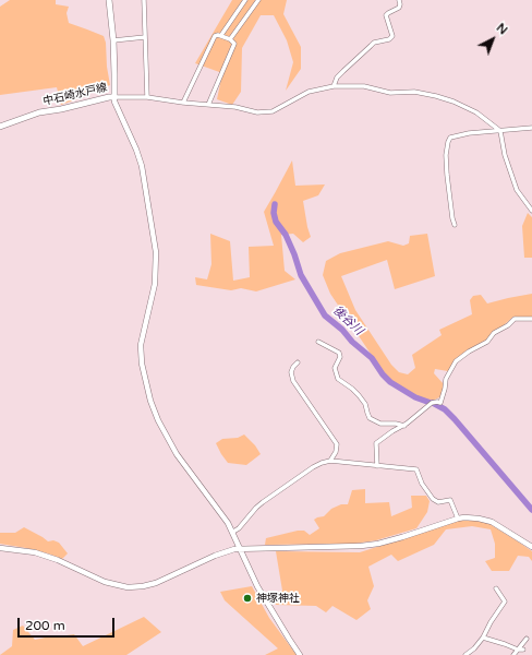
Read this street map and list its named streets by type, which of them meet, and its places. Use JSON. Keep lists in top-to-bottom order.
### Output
{
  "streets": {
    "main road": ["中石崎水戸線"]
  },
  "water": ["後谷川"],
  "places": ["神塚神社"],
  "scale_bar": "200 m",
  "north": "top right"
}
